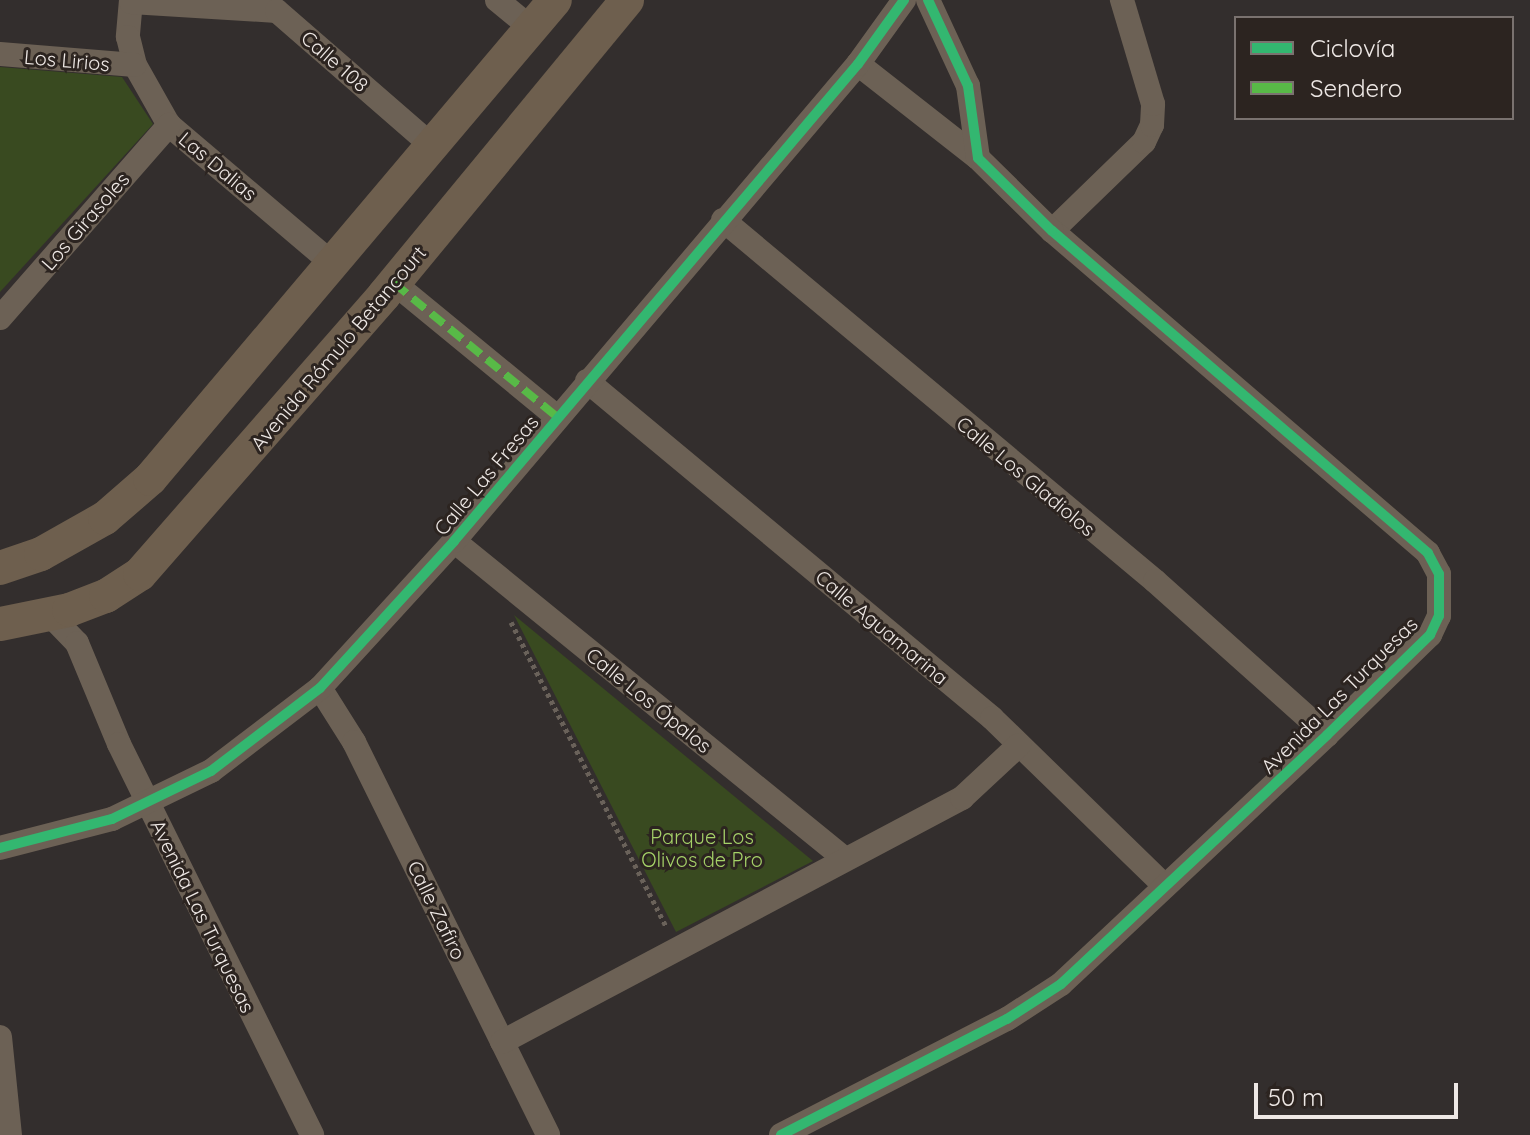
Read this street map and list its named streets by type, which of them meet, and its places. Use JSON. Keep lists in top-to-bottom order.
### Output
{
  "streets": {
    "street": [
      "Los Lirios",
      "Calle 108",
      "Las Dalias",
      "Los Girasoles",
      "Avenida Rómulo Betancourt",
      "Calle Las Fresas",
      "Calle Los Gladiolos",
      "Calle Aguamarina",
      "Avenida Las Turquesas",
      "Calle Los Ópalos",
      "Calle Zafiro"
    ]
  },
  "crossings": [
    ["Los Lirios", "Las Dalias"],
    ["Calle 108", "Las Dalias"],
    ["Las Dalias", "Los Girasoles"],
    ["Avenida Rómulo Betancourt", "Avenida Las Turquesas"],
    ["Calle Las Fresas", "Calle Los Gladiolos"],
    ["Calle Las Fresas", "Calle Aguamarina"],
    ["Calle Las Fresas", "Avenida Las Turquesas"],
    ["Calle Las Fresas", "Calle Los Ópalos"],
    ["Calle Las Fresas", "Calle Zafiro"],
    ["Calle Los Gladiolos", "Avenida Las Turquesas"],
    ["Calle Aguamarina", "Avenida Las Turquesas"]
  ],
  "parks": ["Parque Los Olivos de Pro"],
  "legend": ["Ciclovía", "Sendero"],
  "scale_bar": "50 m"
}
